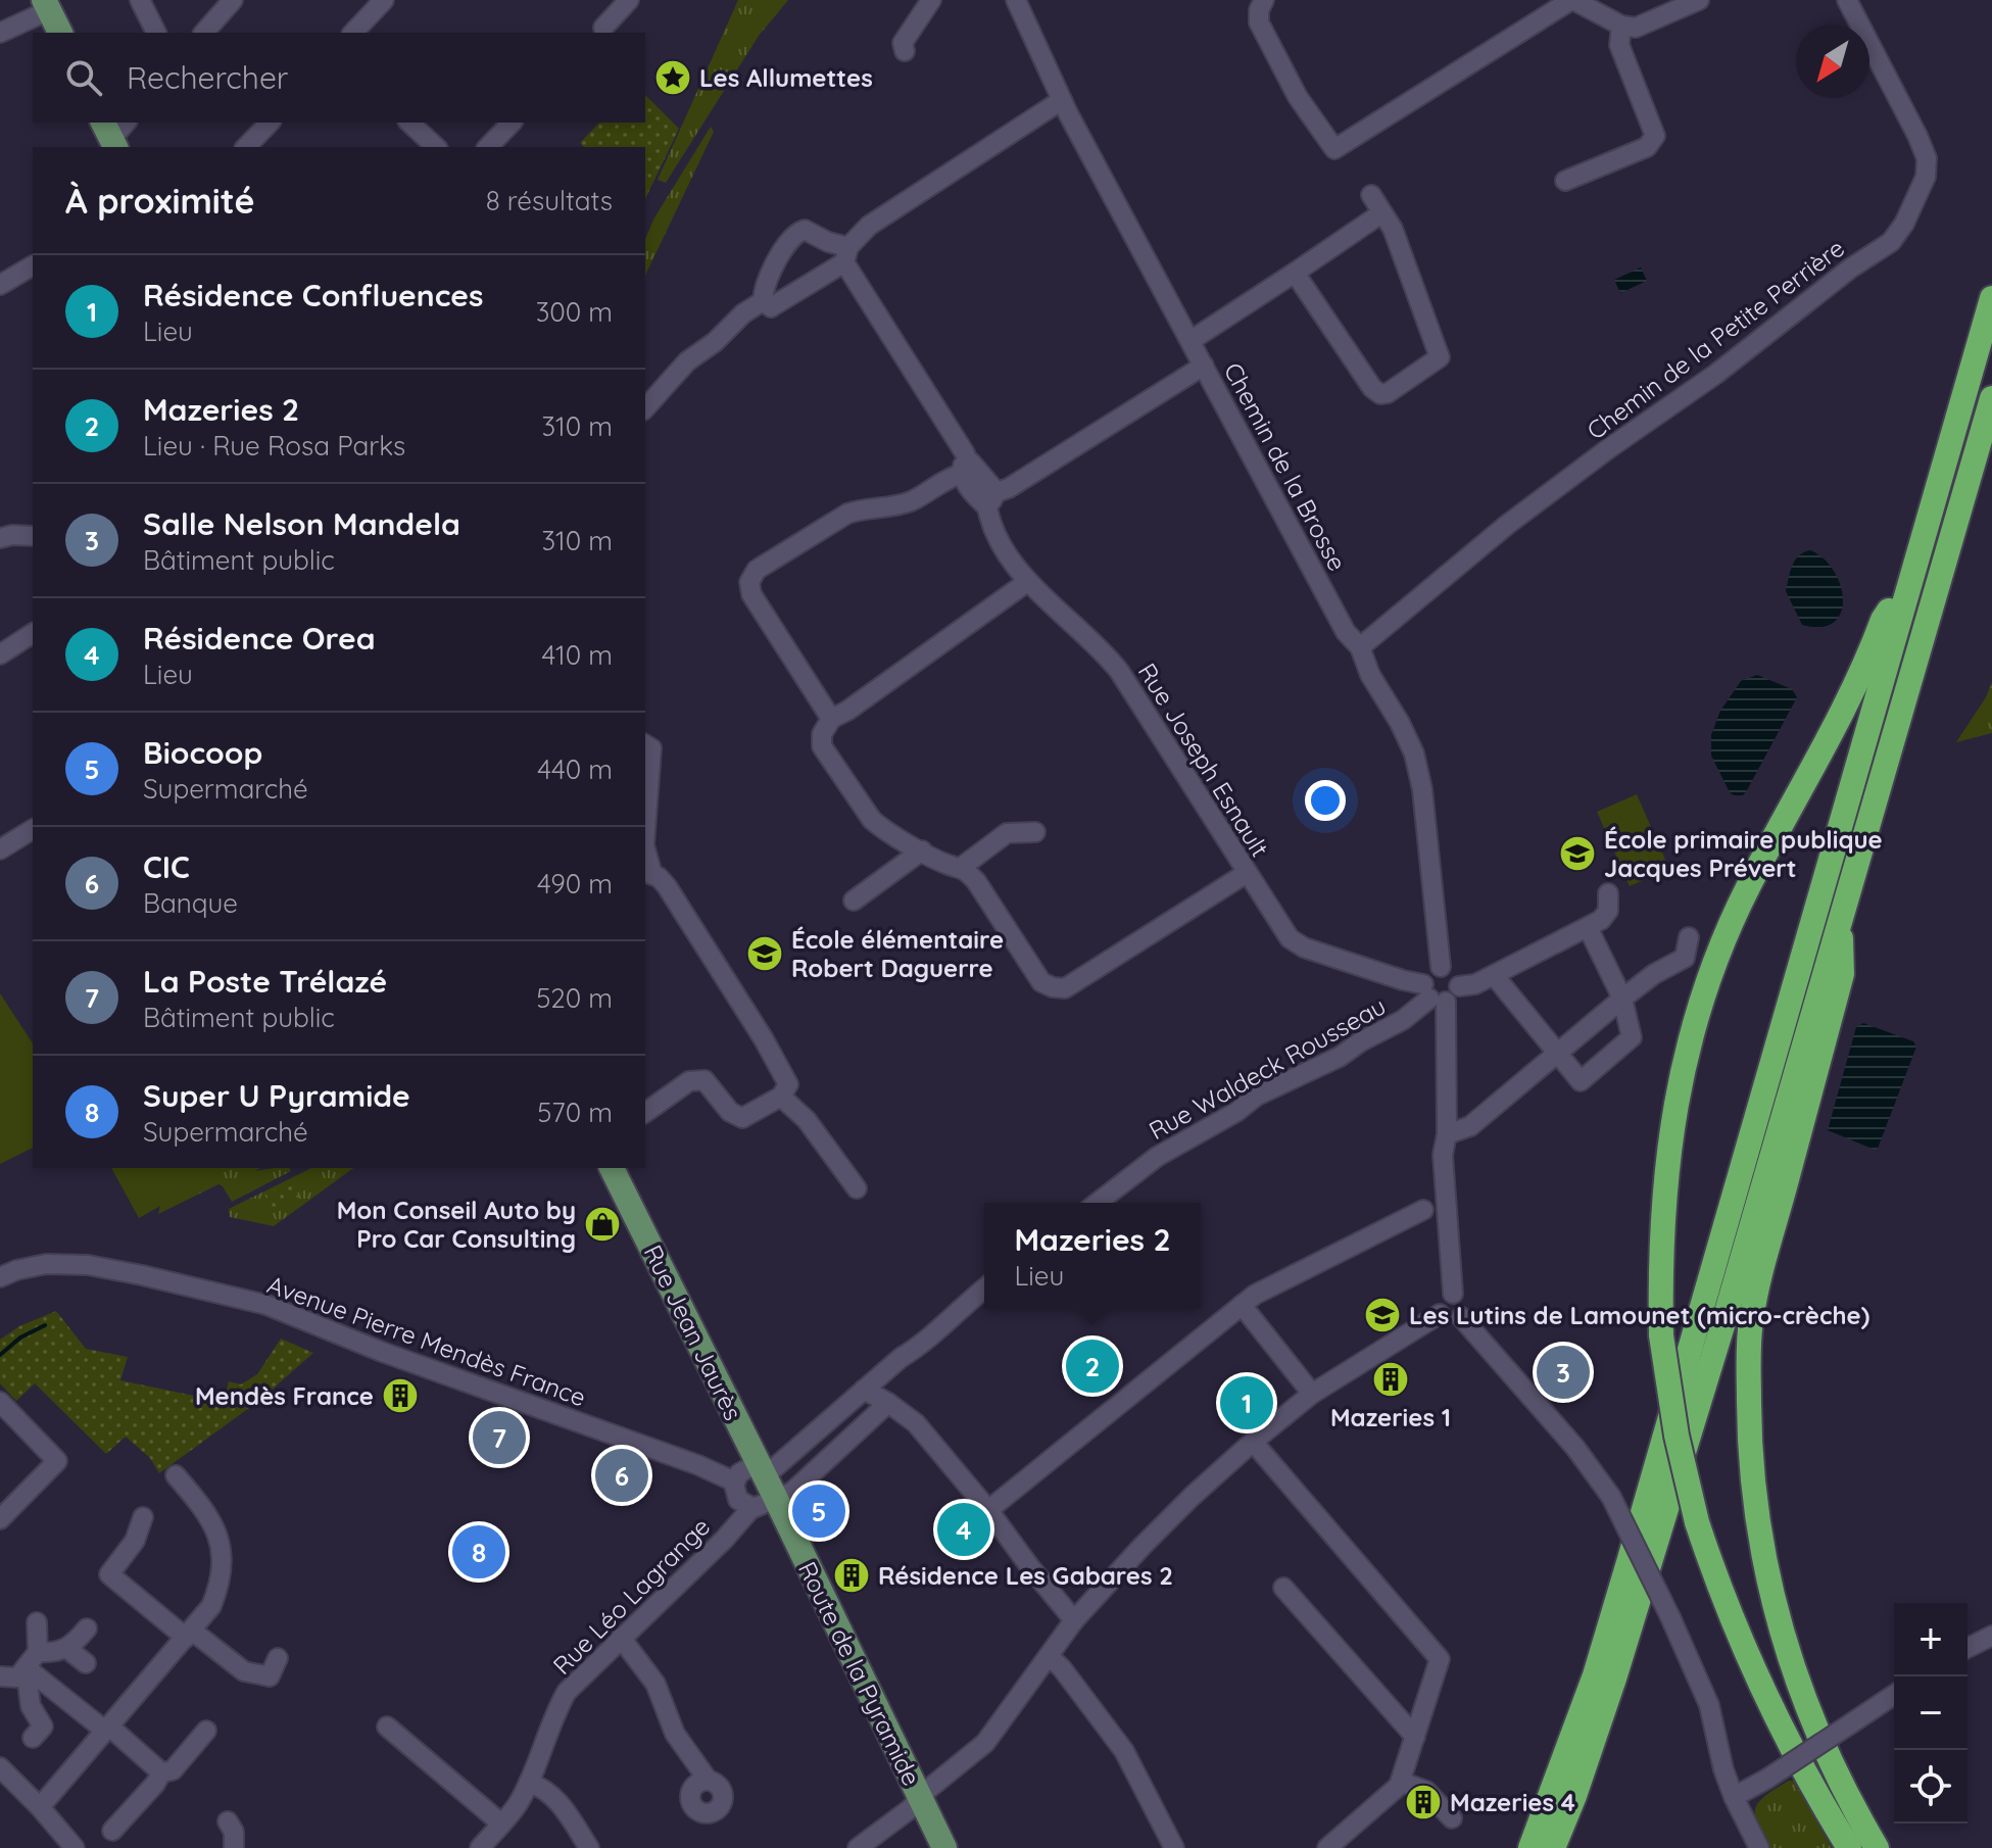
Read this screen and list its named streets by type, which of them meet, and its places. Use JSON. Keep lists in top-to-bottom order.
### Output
{
  "streets": {
    "main road": ["Rue Jean Jaurès", "Route de la Pyramide"],
    "street": [
      "Chemin de la Petite Perrière",
      "Chemin de la Brosse",
      "Rue Joseph Esnault",
      "Rue Waldeck Rousseau",
      "Avenue Pierre Mendès France",
      "Rue Léo Lagrange"
    ]
  },
  "crossings": [
    ["Chemin de la Petite Perrière", "Chemin de la Brosse"],
    ["Chemin de la Brosse", "Rue Joseph Esnault"],
    ["Chemin de la Brosse", "Rue Waldeck Rousseau"],
    ["Rue Joseph Esnault", "Rue Waldeck Rousseau"],
    ["Rue Jean Jaurès", "Avenue Pierre Mendès France"],
    ["Rue Jean Jaurès", "Rue Léo Lagrange"],
    ["Rue Jean Jaurès", "Route de la Pyramide"],
    ["Avenue Pierre Mendès France", "Rue Léo Lagrange"],
    ["Avenue Pierre Mendès France", "Route de la Pyramide"],
    ["Rue Léo Lagrange", "Route de la Pyramide"]
  ],
  "places": {
    "place": ["Les Allumettes"],
    "school or university": ["École primaire publique Jacques Prévert", "École élémentaire Robert Daguerre", "Les Lutins de Lamounet (micro-crèche)"],
    "shop": ["Mon Conseil Auto by Pro Car Consulting"],
    "building": [
      "Mazeries 1",
      "Mendès France",
      "Résidence Les Gabares 2",
      "Mazeries 4"
    ]
  },
  "north": "bottom left",
  "page": {
    "search": "Rechercher",
    "heading": ["À proximité", "8 résultats"],
    "list": [
      {
        "mark": "1",
        "name": "Résidence Confluences",
        "note": "Lieu",
        "value": "300 m"
      },
      {
        "mark": "2",
        "name": "Mazeries 2",
        "note": "Lieu · Rue Rosa Parks",
        "value": "310 m"
      },
      {
        "mark": "3",
        "name": "Salle Nelson Mandela",
        "note": "Bâtiment public",
        "value": "310 m"
      },
      {
        "mark": "4",
        "name": "Résidence Orea",
        "note": "Lieu",
        "value": "410 m"
      },
      {
        "mark": "5",
        "name": "Biocoop",
        "note": "Supermarché",
        "value": "440 m"
      },
      {
        "mark": "6",
        "name": "CIC",
        "note": "Banque",
        "value": "490 m"
      },
      {
        "mark": "7",
        "name": "La Poste Trélazé",
        "note": "Bâtiment public",
        "value": "520 m"
      },
      {
        "mark": "8",
        "name": "Super U Pyramide",
        "note": "Supermarché",
        "value": "570 m"
      }
    ],
    "popup": ["Mazeries 2", "Lieu"],
    "pins": [
      "2",
      "3",
      "1",
      "7",
      "6",
      "5",
      "4",
      "8"
    ],
    "map_buttons": ["+", "−"]
  }
}
